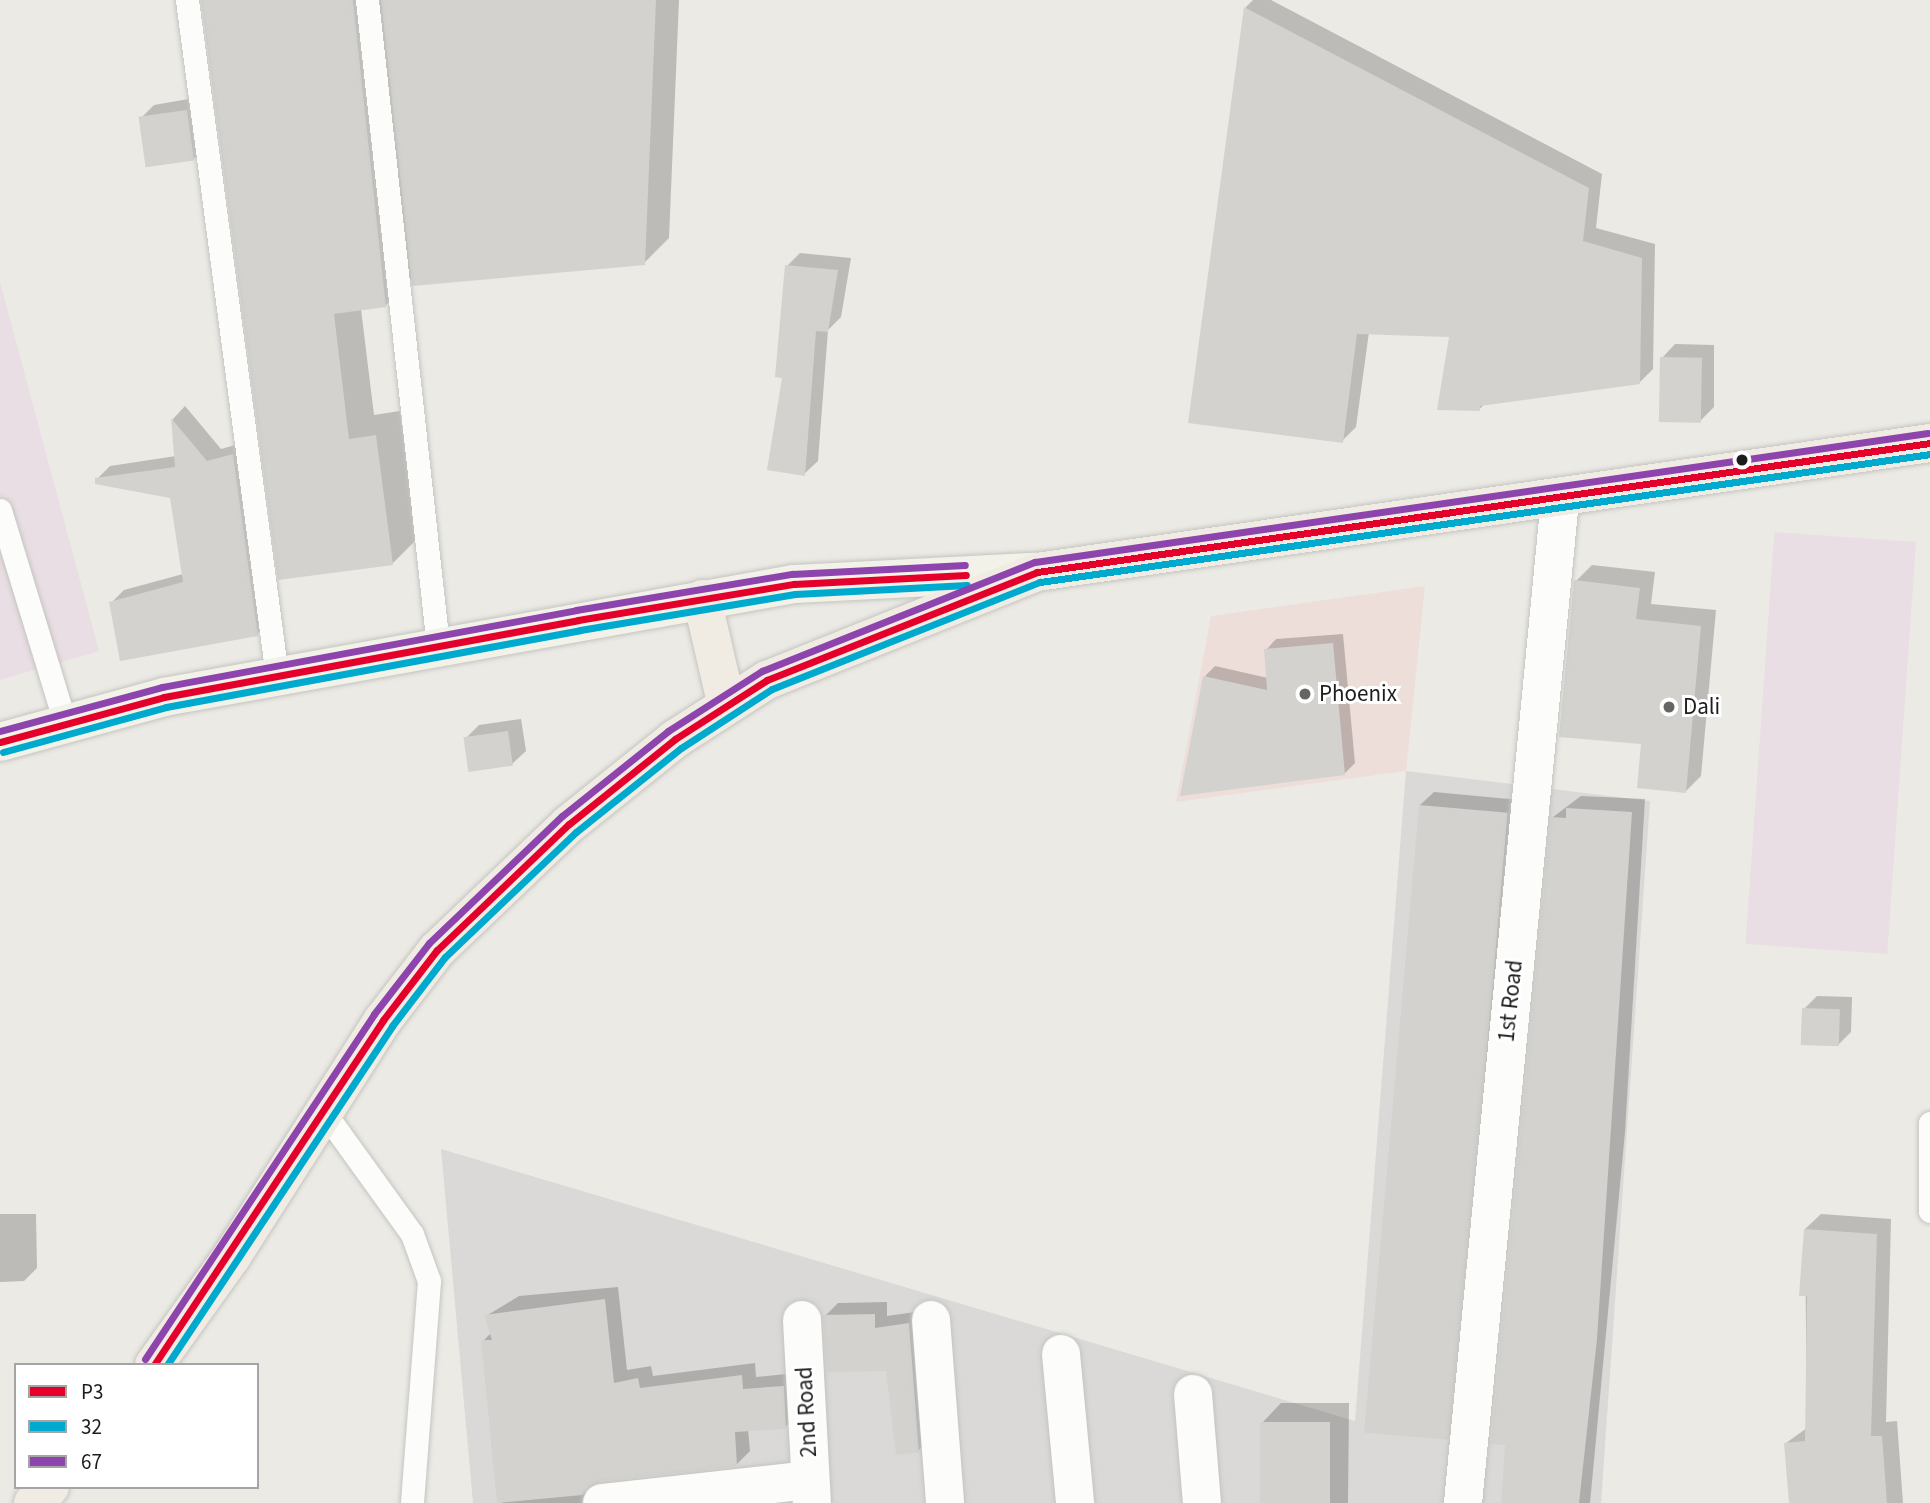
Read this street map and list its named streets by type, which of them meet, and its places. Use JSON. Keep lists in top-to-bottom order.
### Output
{
  "streets": {
    "street": ["1st Road", "2nd Road"]
  },
  "places": ["Phoenix", "Dali"],
  "lines": ["transit line 67", "transit line P3", "transit line 32"],
  "legend": ["P3", "32", "67"]
}
